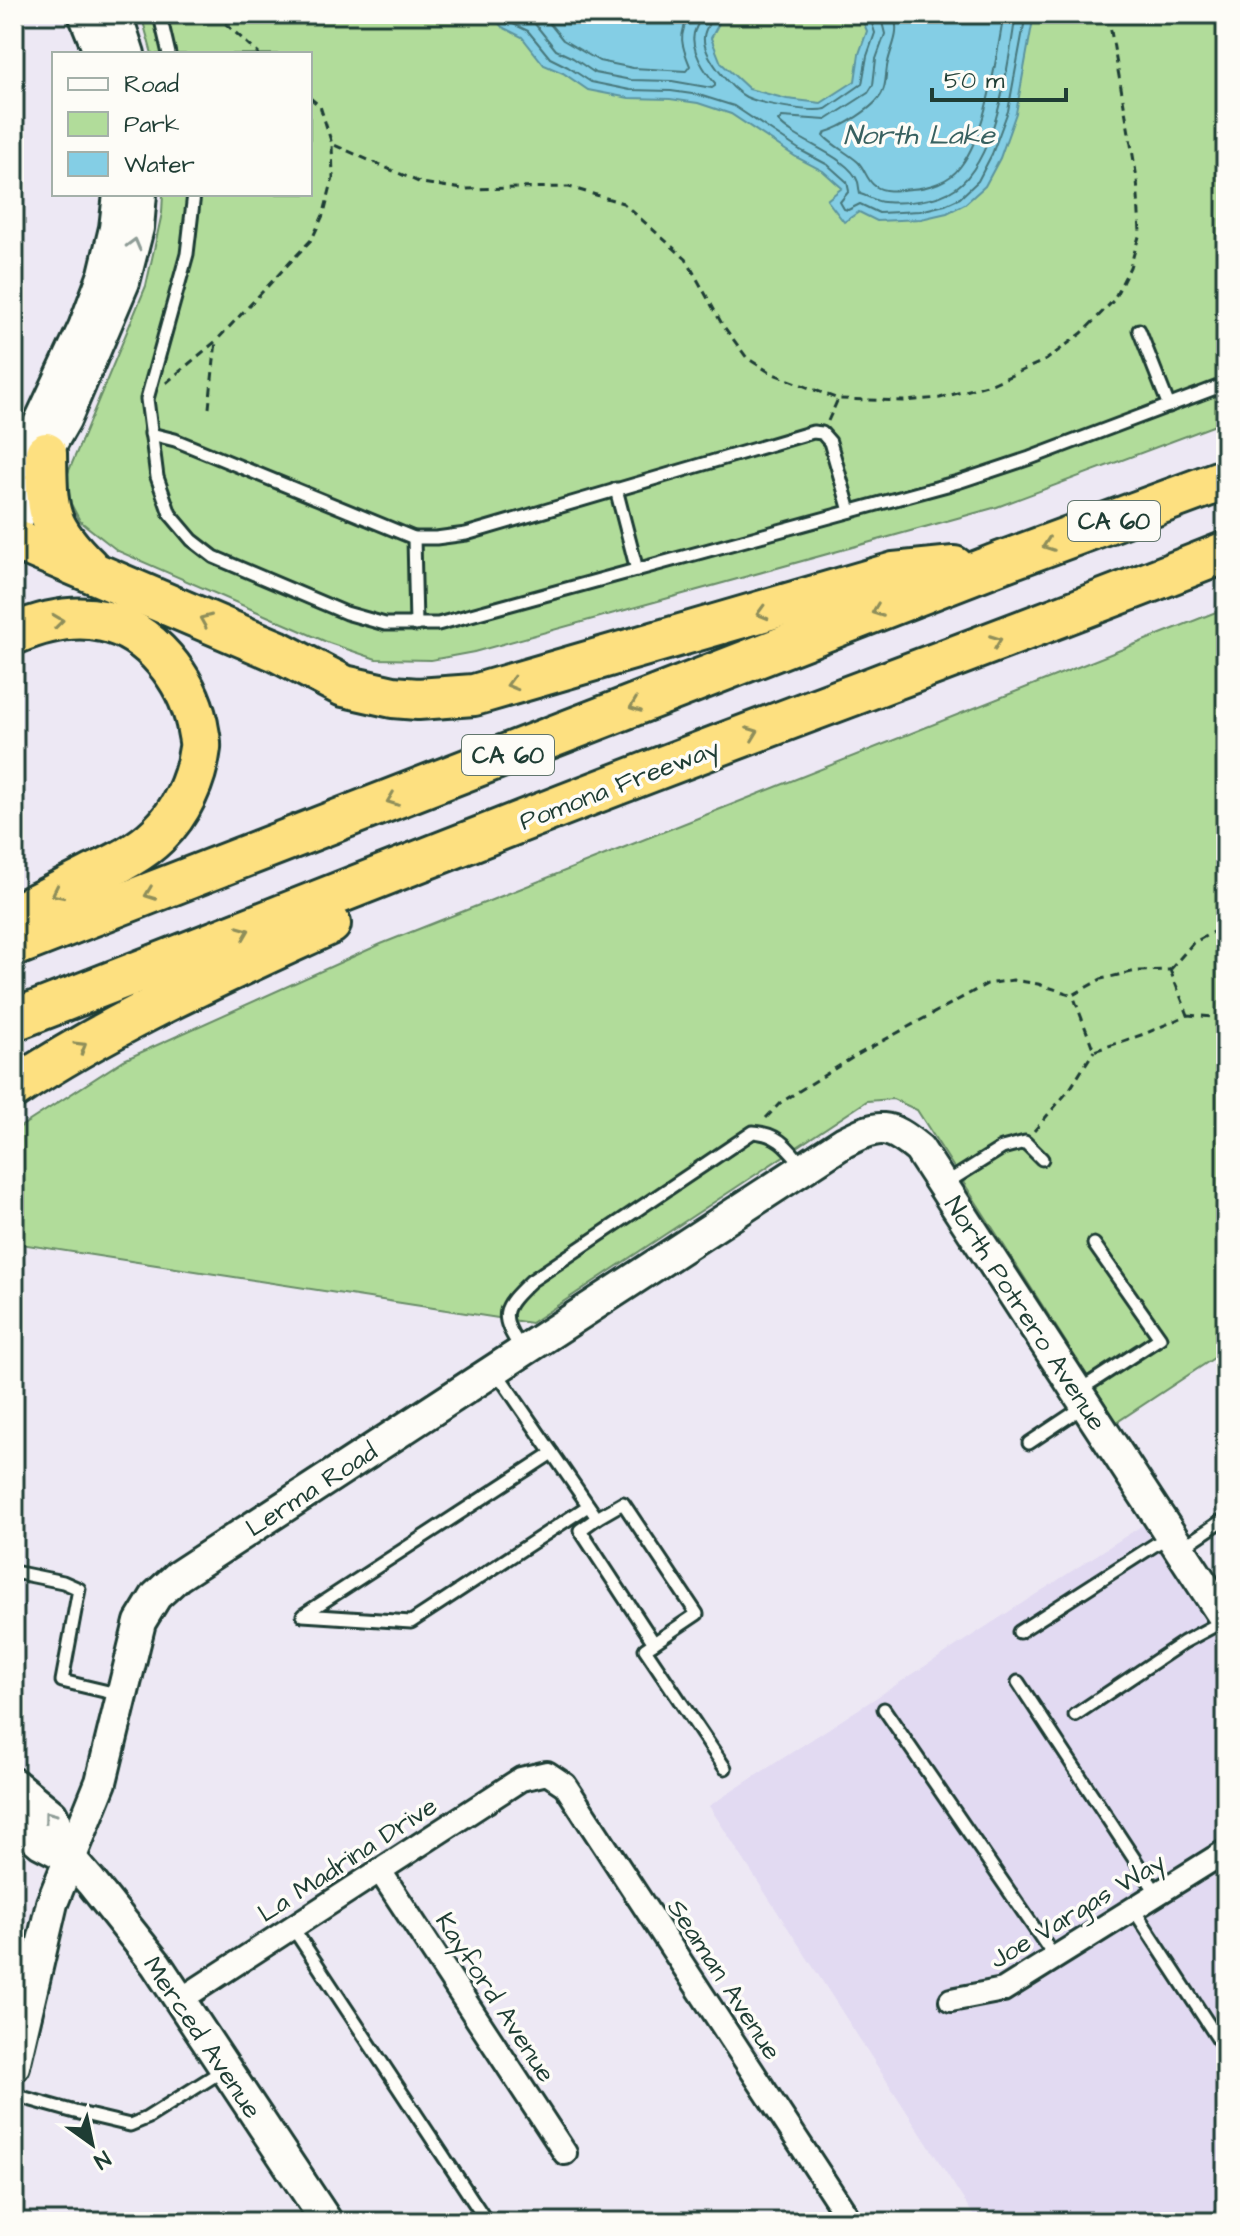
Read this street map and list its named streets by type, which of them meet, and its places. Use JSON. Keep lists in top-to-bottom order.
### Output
{
  "streets": {
    "highway": ["CA 60", "Pomona Freeway"],
    "street": [
      "North Potrero Avenue",
      "Lerma Road",
      "La Madrina Drive",
      "Joe Vargas Way",
      "Seaman Avenue",
      "Kayford Avenue",
      "Merced Avenue"
    ]
  },
  "crossings": [
    ["North Potrero Avenue", "Lerma Road"],
    ["Lerma Road", "Merced Avenue"],
    ["La Madrina Drive", "Seaman Avenue"],
    ["La Madrina Drive", "Kayford Avenue"],
    ["La Madrina Drive", "Merced Avenue"]
  ],
  "water": ["North Lake"],
  "legend": ["Road", "Park", "Water"],
  "scale_bar": "50 m",
  "north": "bottom right"
}
